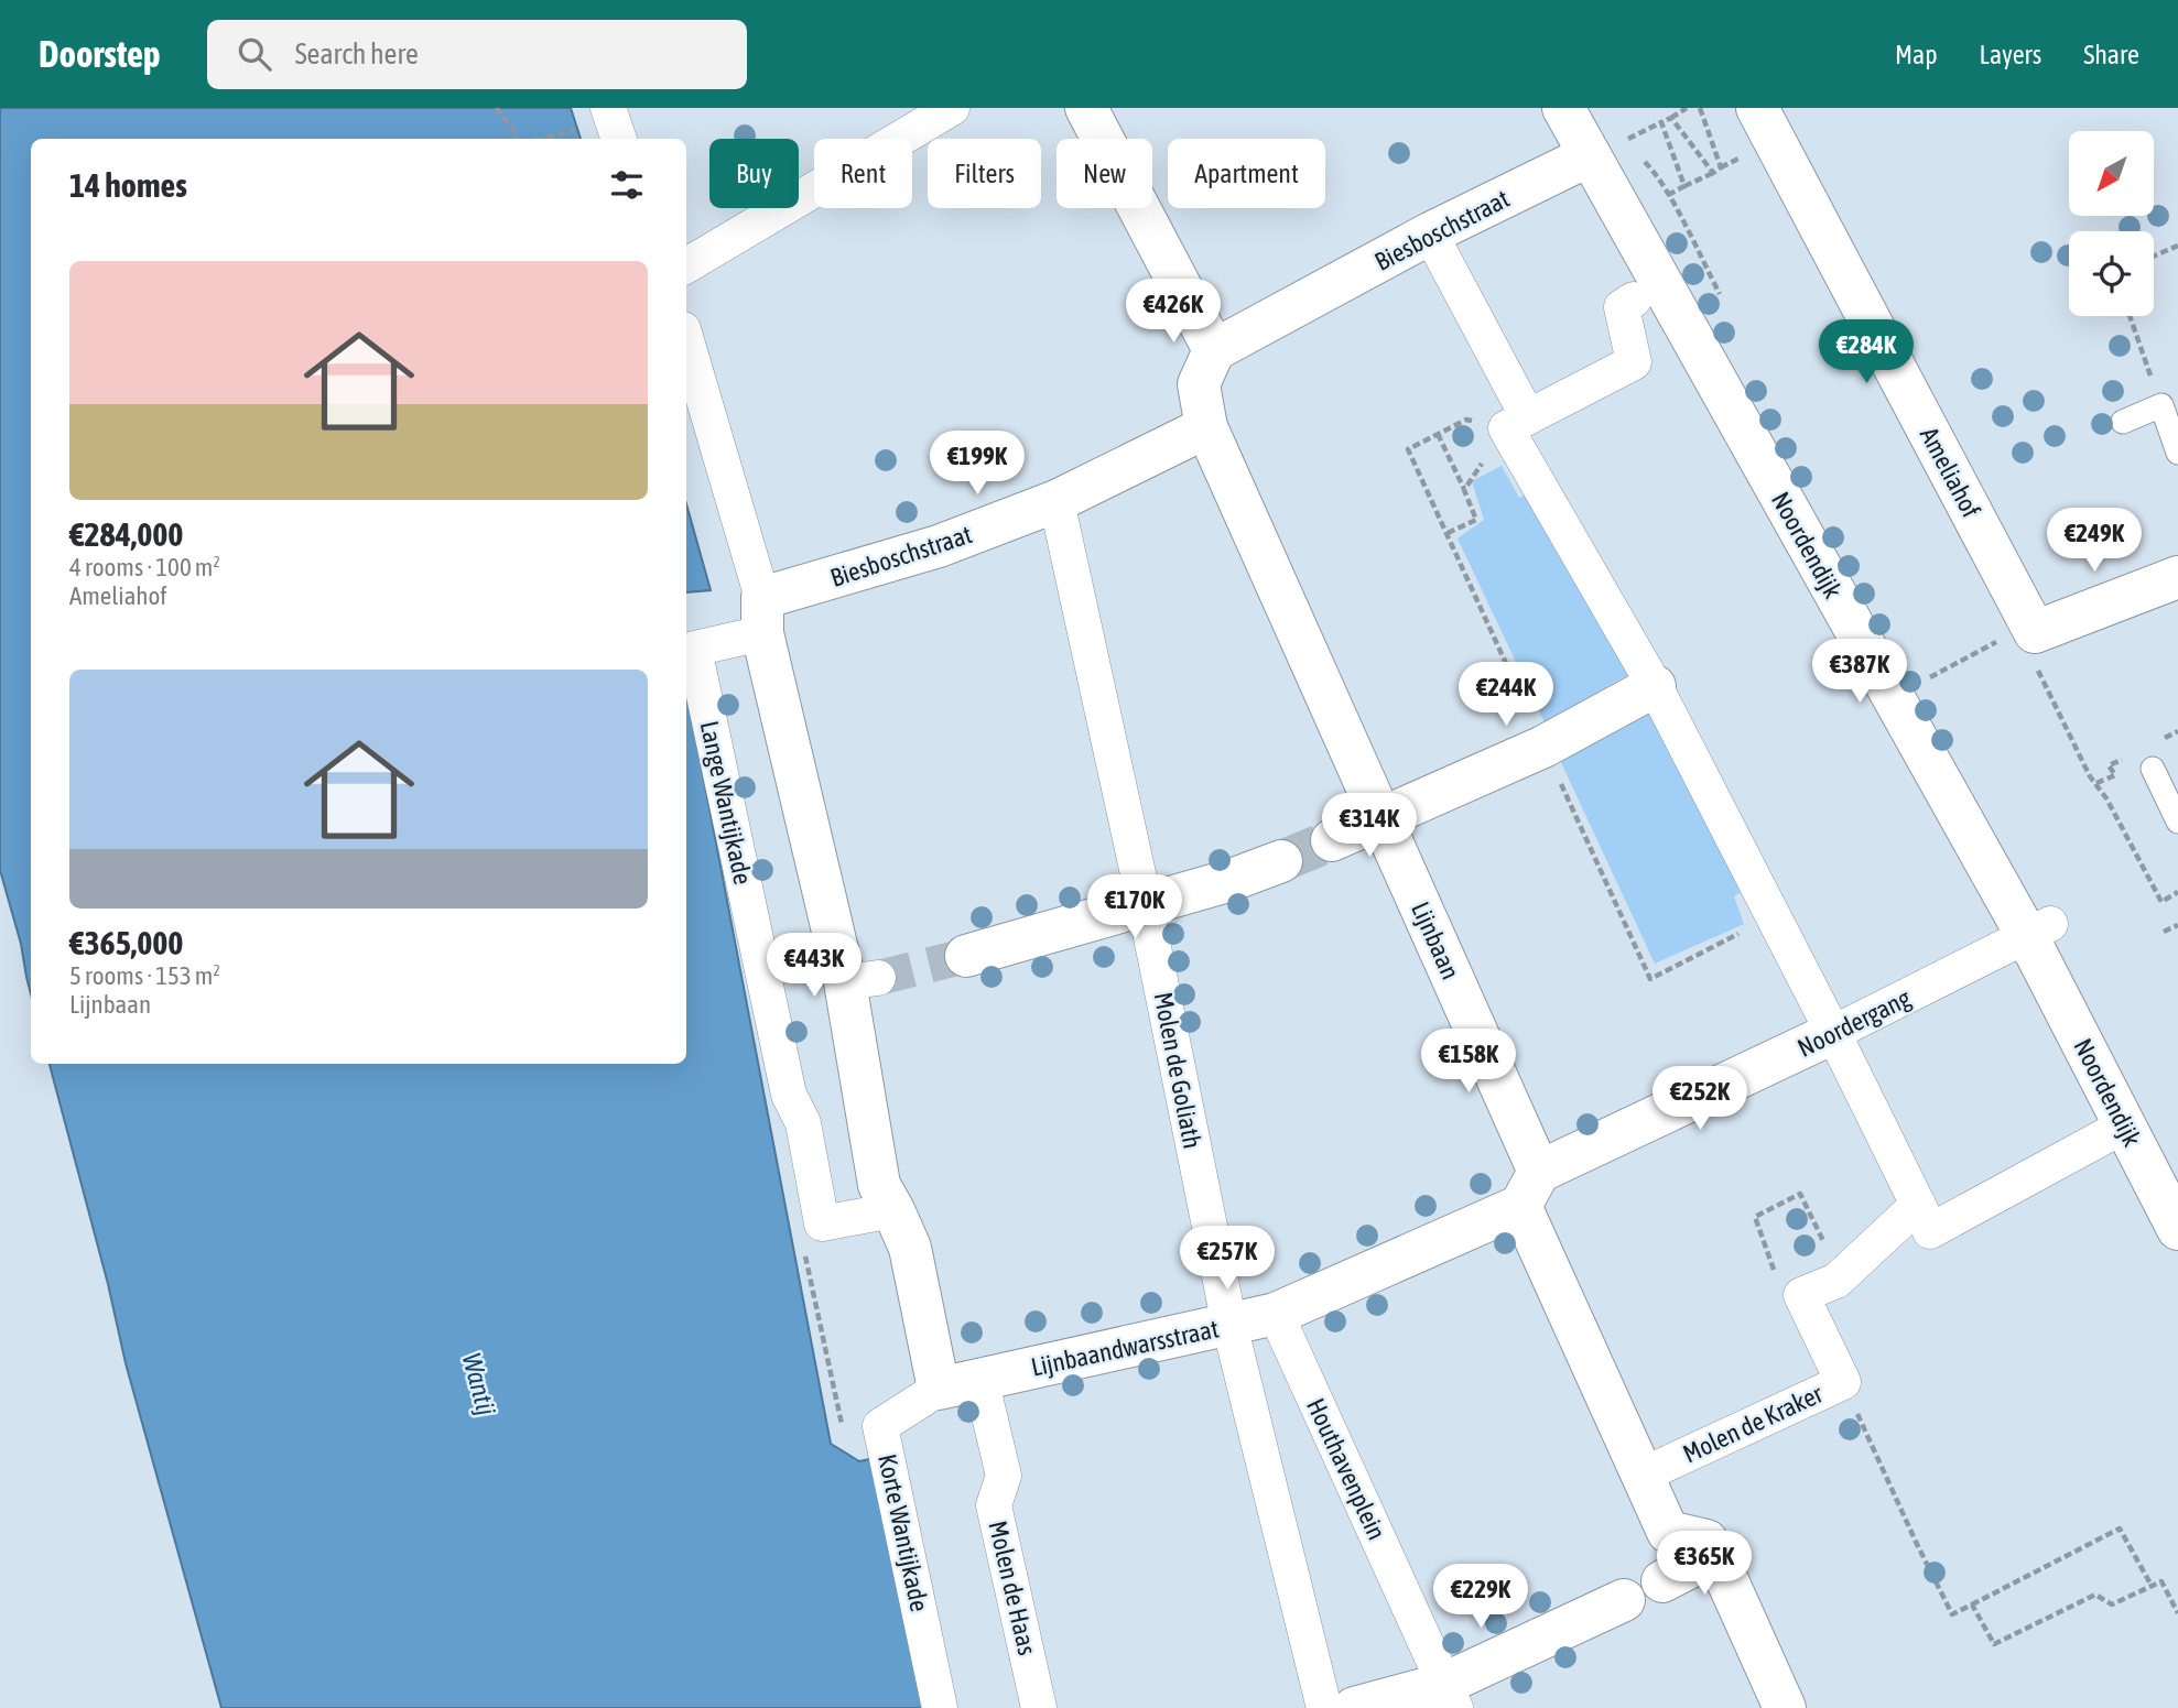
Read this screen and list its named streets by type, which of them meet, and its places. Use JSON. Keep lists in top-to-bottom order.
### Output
{
  "streets": {
    "street": [
      "Biesboschstraat",
      "Ameliahof",
      "Noordendijk",
      "Lange Wantijkade",
      "Lijnbaan",
      "Noordergang",
      "Molen de Goliath",
      "Lijnbaandwarsstraat",
      "Molen de Kraker",
      "Houthavenplein",
      "Korte Wantijkade",
      "Molen de Haas"
    ]
  },
  "crossings": [
    ["Biesboschstraat", "Noordendijk"],
    ["Biesboschstraat", "Lange Wantijkade"],
    ["Biesboschstraat", "Lijnbaan"],
    ["Biesboschstraat", "Molen de Goliath"],
    ["Noordendijk", "Noordergang"],
    ["Lijnbaan", "Noordergang"],
    ["Lijnbaan", "Lijnbaandwarsstraat"],
    ["Lijnbaan", "Molen de Kraker"],
    ["Noordergang", "Lijnbaandwarsstraat"],
    ["Molen de Goliath", "Lijnbaandwarsstraat"],
    ["Lijnbaandwarsstraat", "Houthavenplein"],
    ["Lijnbaandwarsstraat", "Korte Wantijkade"],
    ["Lijnbaandwarsstraat", "Molen de Haas"]
  ],
  "water": ["Wantij"],
  "north": "bottom left",
  "page": {
    "header": "Doorstep",
    "search": "Search here",
    "nav": ["Map", "Layers", "Share"],
    "chip": [
      "Buy",
      "Rent",
      "Filters",
      "New",
      "Apartment"
    ],
    "heading": "14 homes",
    "list": [
      {
        "name": "€284,000",
        "note": "4 rooms · 100 m² · Ameliahof"
      },
      {
        "name": "€365,000",
        "note": "5 rooms · 153 m² · Lijnbaan"
      }
    ],
    "price": [
      "€426K",
      "€284K",
      "€199K",
      "€249K",
      "€387K",
      "€244K",
      "€314K",
      "€170K",
      "€443K",
      "€158K",
      "€252K",
      "€257K",
      "€365K",
      "€229K"
    ]
  }
}
